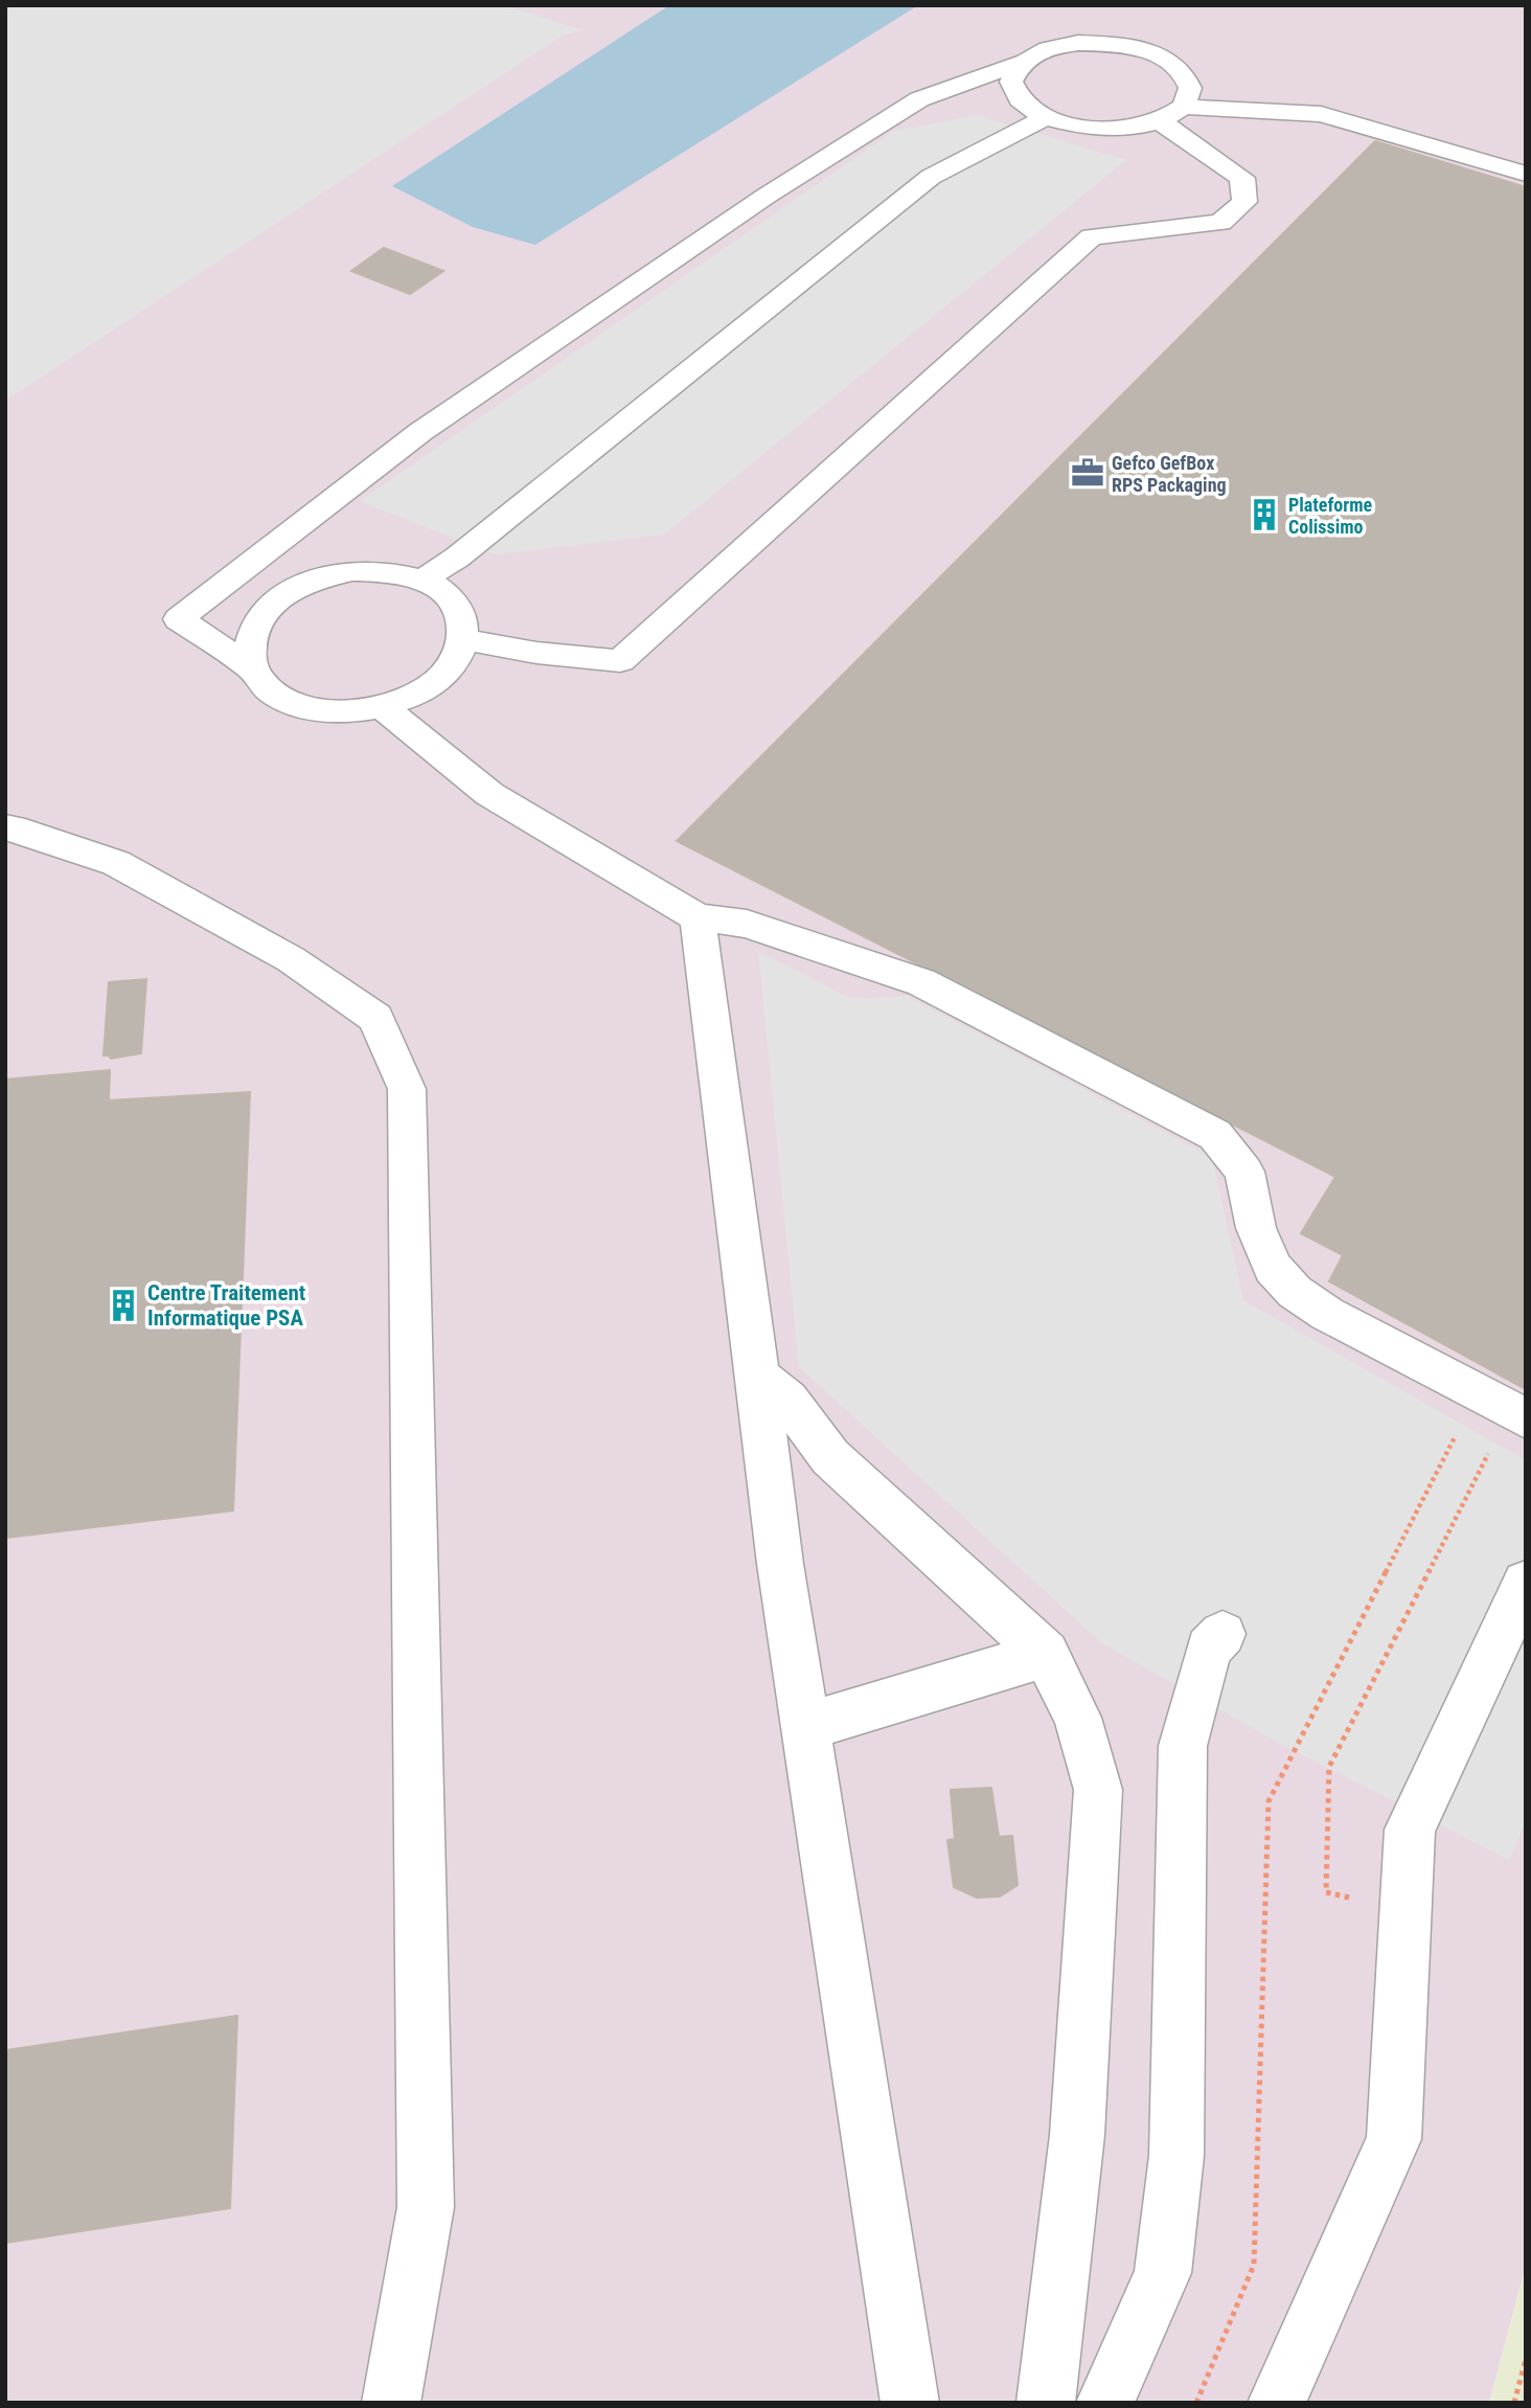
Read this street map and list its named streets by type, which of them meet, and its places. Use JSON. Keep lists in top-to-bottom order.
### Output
{
  "places": {
    "office": ["Gefco GefBox RPS Packaging"],
    "building": ["Plateforme Colissimo", "Centre Traitement Informatique PSA"]
  }
}
